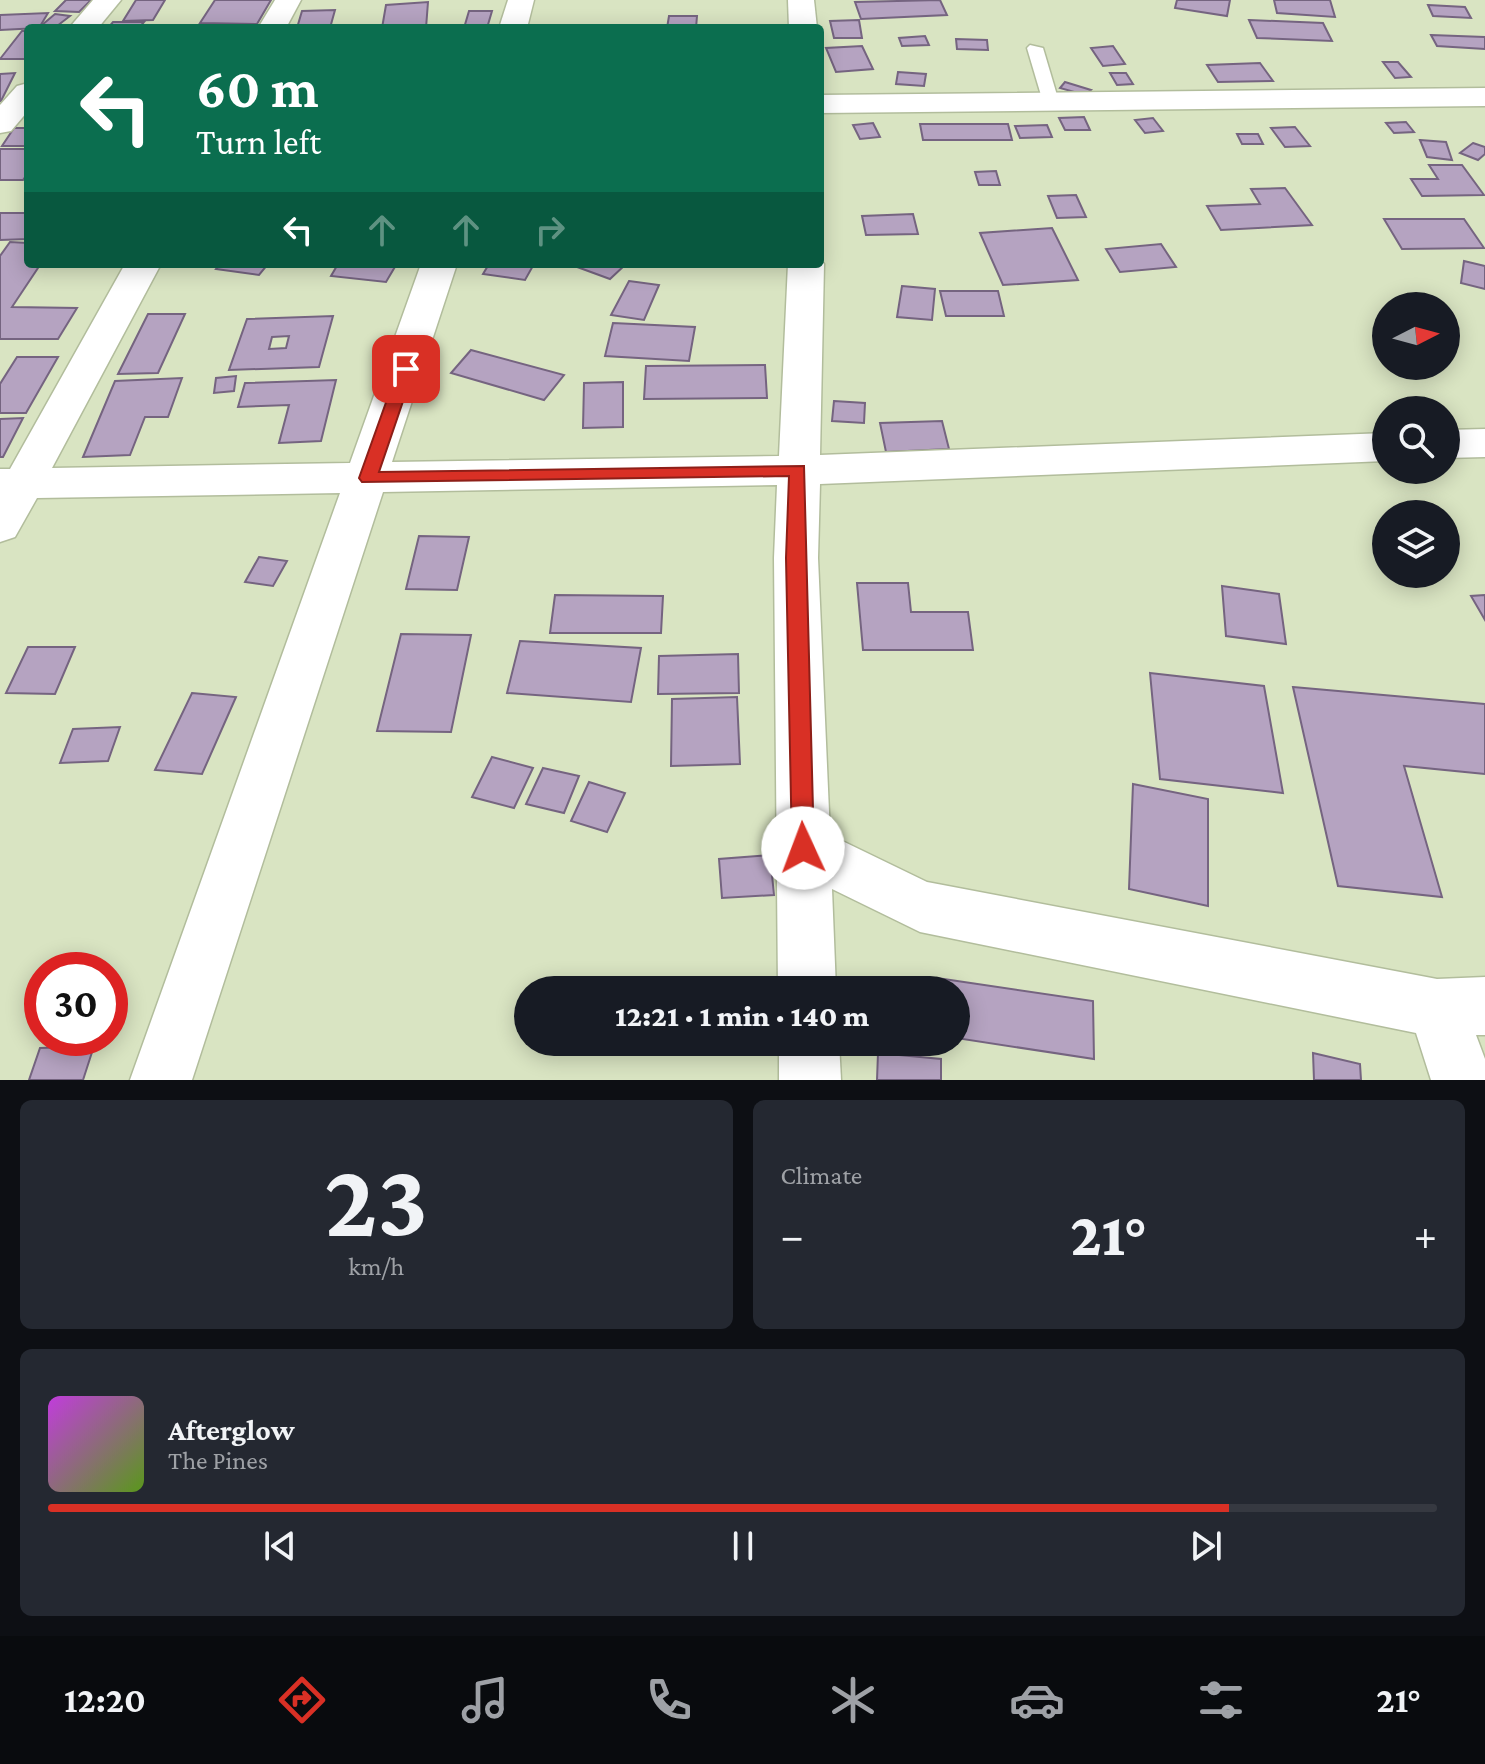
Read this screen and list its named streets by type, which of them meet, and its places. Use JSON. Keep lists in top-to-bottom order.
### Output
{
  "north": "right",
  "page": {
    "turn": ["60 m", "Turn left"],
    "limit": "30",
    "trip": "12:21 · 1 min · 140 m",
    "tile": [
      ["23", "km/h"],
      "Climate"
    ],
    "heat": ["−", "21°", "+"],
    "song": ["Afterglow", "The Pines"],
    "tabs": ["12:20", "21°"]
  }
}
